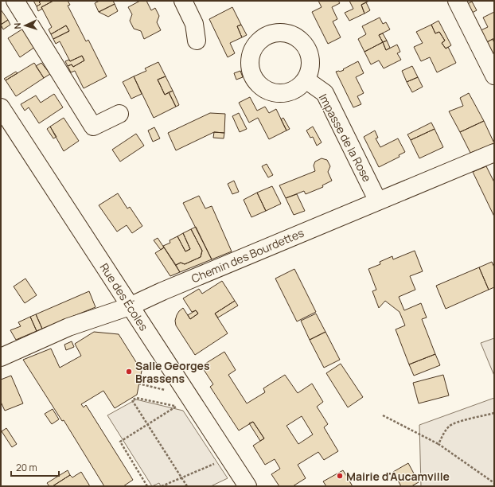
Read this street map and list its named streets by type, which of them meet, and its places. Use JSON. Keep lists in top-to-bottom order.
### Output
{
  "streets": {
    "street": ["Impasse de la Rose", "Chemin des Bourdettes", "Rue des Écoles"]
  },
  "crossings": [
    ["Impasse de la Rose", "Chemin des Bourdettes"],
    ["Chemin des Bourdettes", "Rue des Écoles"]
  ],
  "places": ["Salle Georges Brassens", "Mairie d'Aucamville"],
  "scale_bar": "20 m",
  "north": "left"
}
